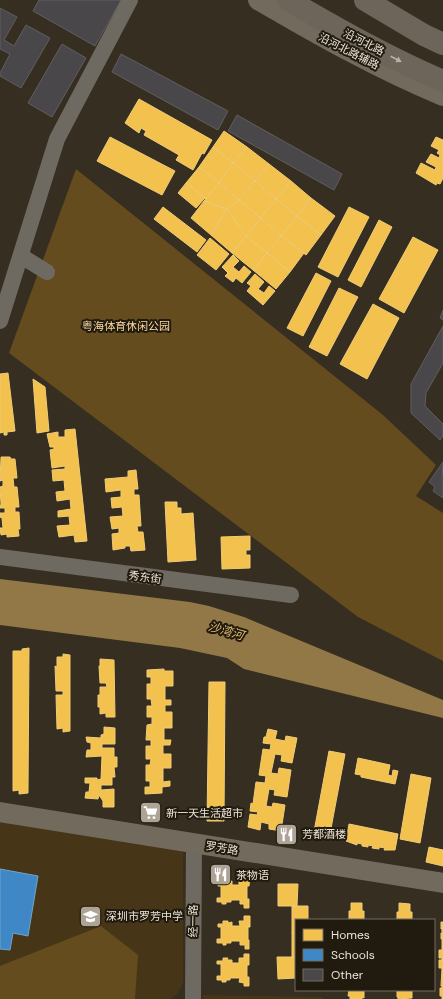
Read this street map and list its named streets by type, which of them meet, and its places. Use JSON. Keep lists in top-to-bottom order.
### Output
{
  "streets": {
    "highway": ["沿河北路"],
    "main road": ["沿河北路辅路", "罗芳路"],
    "street": ["秀东街", "经一路"]
  },
  "crossings": [
    ["罗芳路", "经一路"]
  ],
  "water": ["沙湾河"],
  "parks": ["粤海体育休闲公园"],
  "places": {
    "supermarket": ["新一天生活超市"],
    "restaurant": ["芳都酒楼", "茶物语"],
    "school or university": ["深圳市罗芳中学"]
  },
  "legend": ["Homes", "Schools", "Other"]
}
